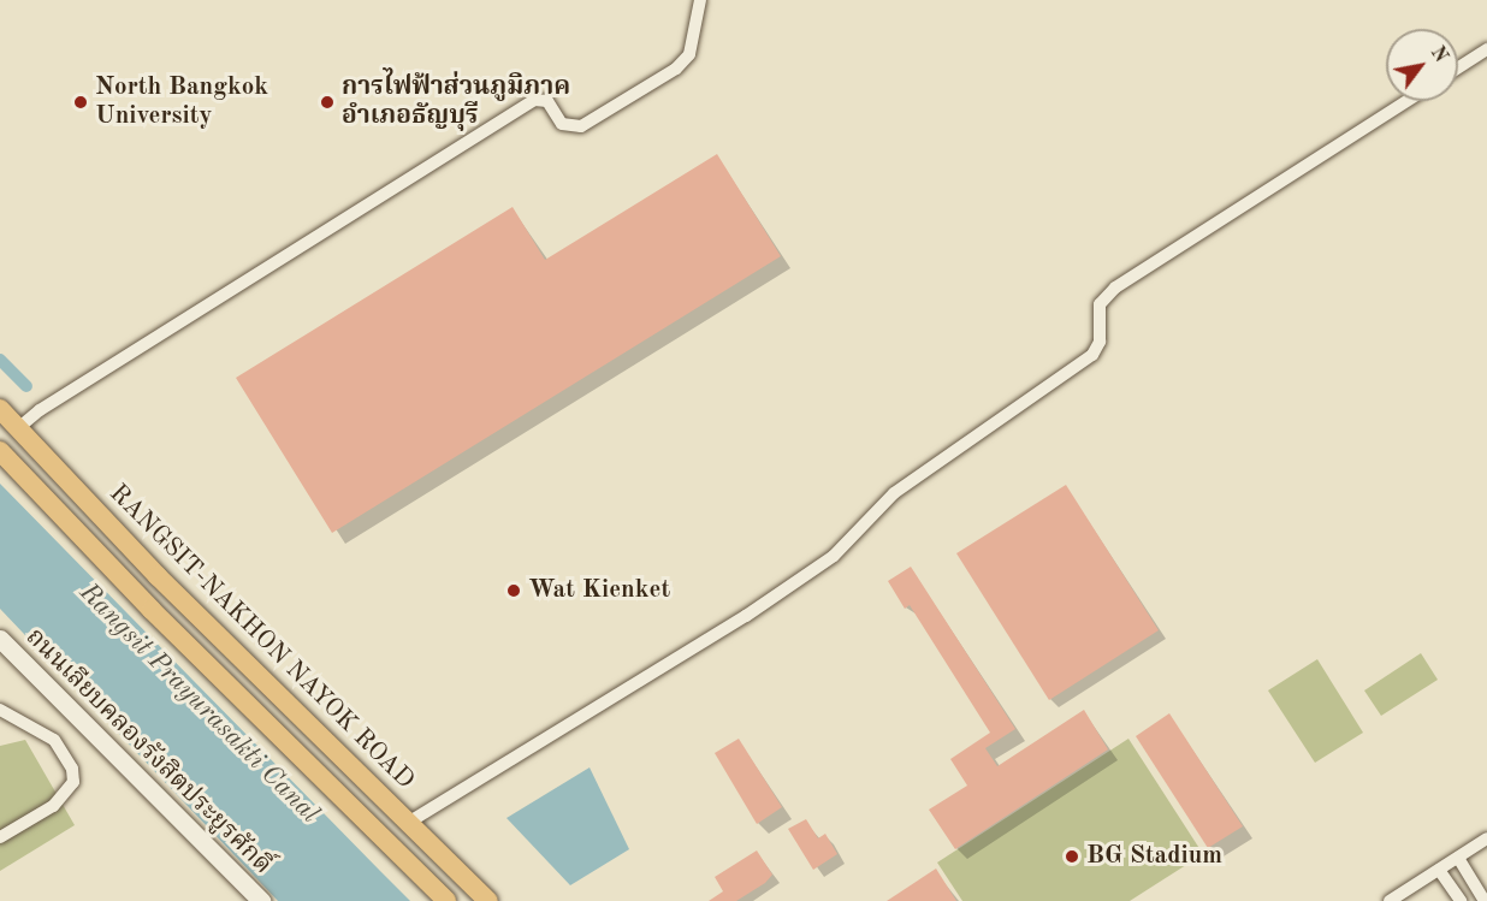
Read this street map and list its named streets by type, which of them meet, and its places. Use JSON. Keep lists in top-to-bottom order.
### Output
{
  "streets": {
    "main road": ["RANGSIT-NAKHON NAYOK ROAD"],
    "street": ["ถนนเลียบคลองรังสิตประยูรศักดิ์"]
  },
  "water": ["Rangsit Prayurasakti Canal"],
  "places": [
    "North Bangkok University",
    "การไฟฟ้าส่วนภูมิภาค อำเภอธัญบุรี",
    "Wat Kienket",
    "BG Stadium"
  ],
  "north": "top right"
}
